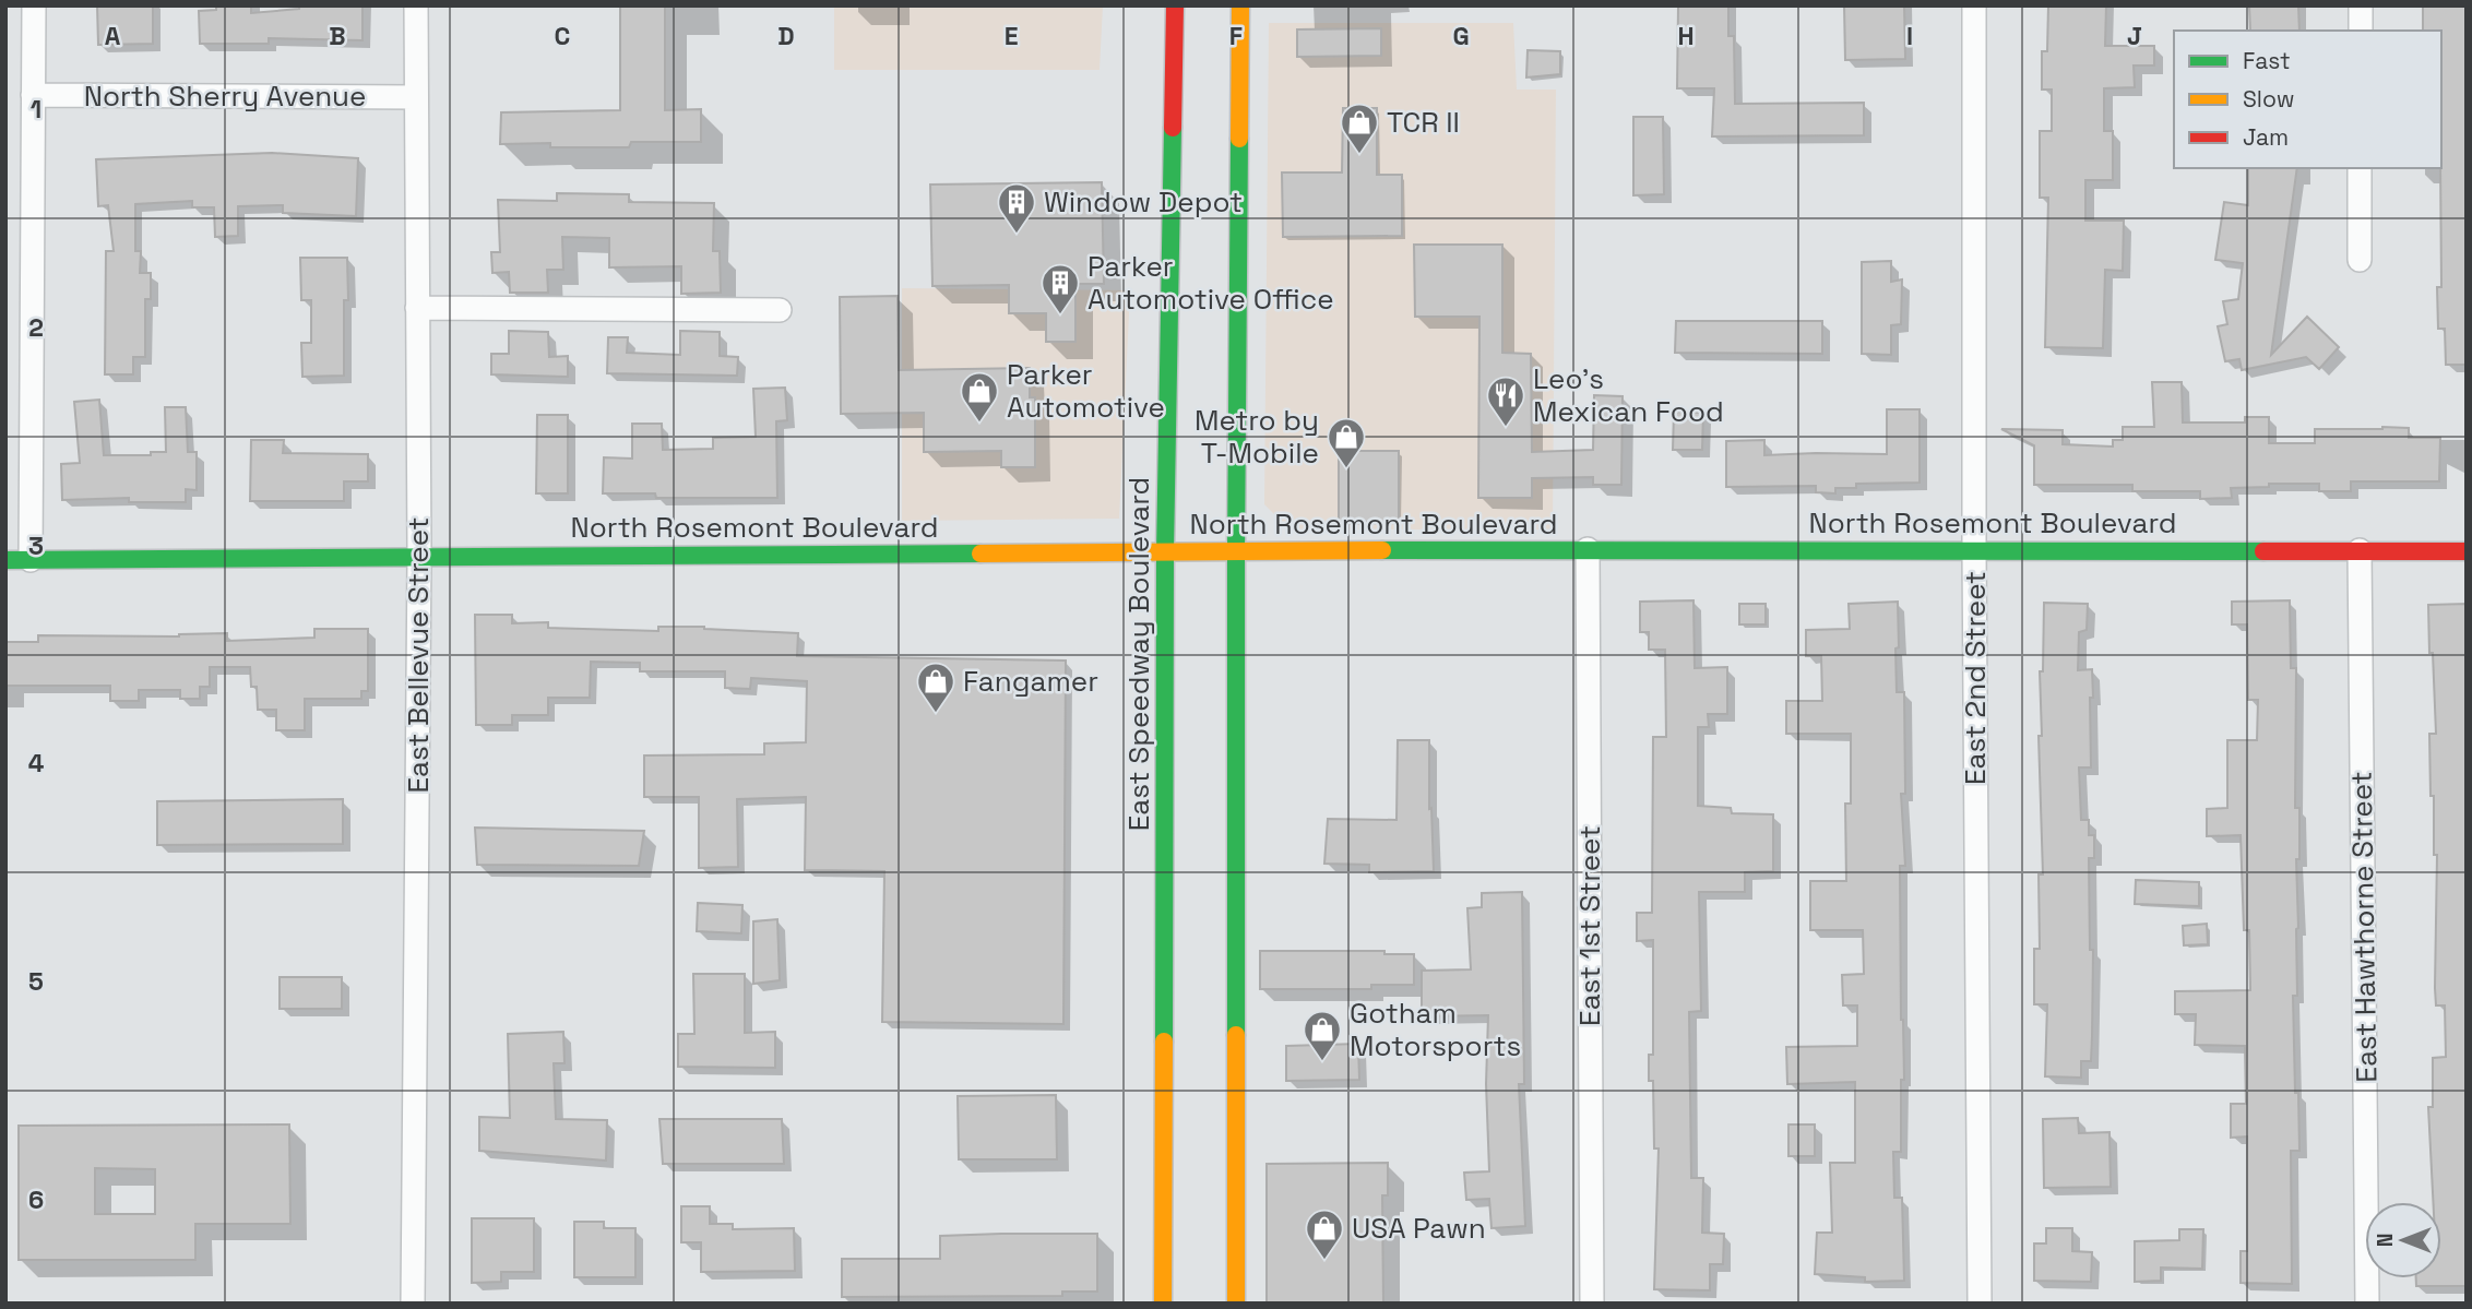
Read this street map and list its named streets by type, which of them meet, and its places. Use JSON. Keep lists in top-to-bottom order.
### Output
{
  "streets": {
    "main road": ["North Rosemont Boulevard", "East Speedway Boulevard"],
    "street": [
      "North Sherry Avenue",
      "East Bellevue Street",
      "East 2nd Street",
      "East 1st Street",
      "East Hawthorne Street"
    ]
  },
  "crossings": [
    ["North Sherry Avenue", "East Bellevue Street"],
    ["North Rosemont Boulevard", "East Speedway Boulevard"],
    ["North Rosemont Boulevard", "East Bellevue Street"],
    ["North Rosemont Boulevard", "East 2nd Street"],
    ["North Rosemont Boulevard", "East 1st Street"],
    ["North Rosemont Boulevard", "East Hawthorne Street"]
  ],
  "places": {
    "shop": [
      "TCR II",
      "Parker Automotive",
      "Metro by T-Mobile",
      "Fangamer",
      "Gotham Motorsports",
      "USA Pawn"
    ],
    "building": ["Window Depot", "Parker Automotive Office"],
    "restaurant": ["Leo's Mexican Food"]
  },
  "legend": ["Fast", "Slow", "Jam"],
  "north": "left",
  "grid": {
    "columns": [
      "A",
      "B",
      "C",
      "D",
      "E",
      "F",
      "G",
      "H",
      "I",
      "J"
    ],
    "rows": [
      "1",
      "2",
      "3",
      "4",
      "5",
      "6"
    ]
  }
}
